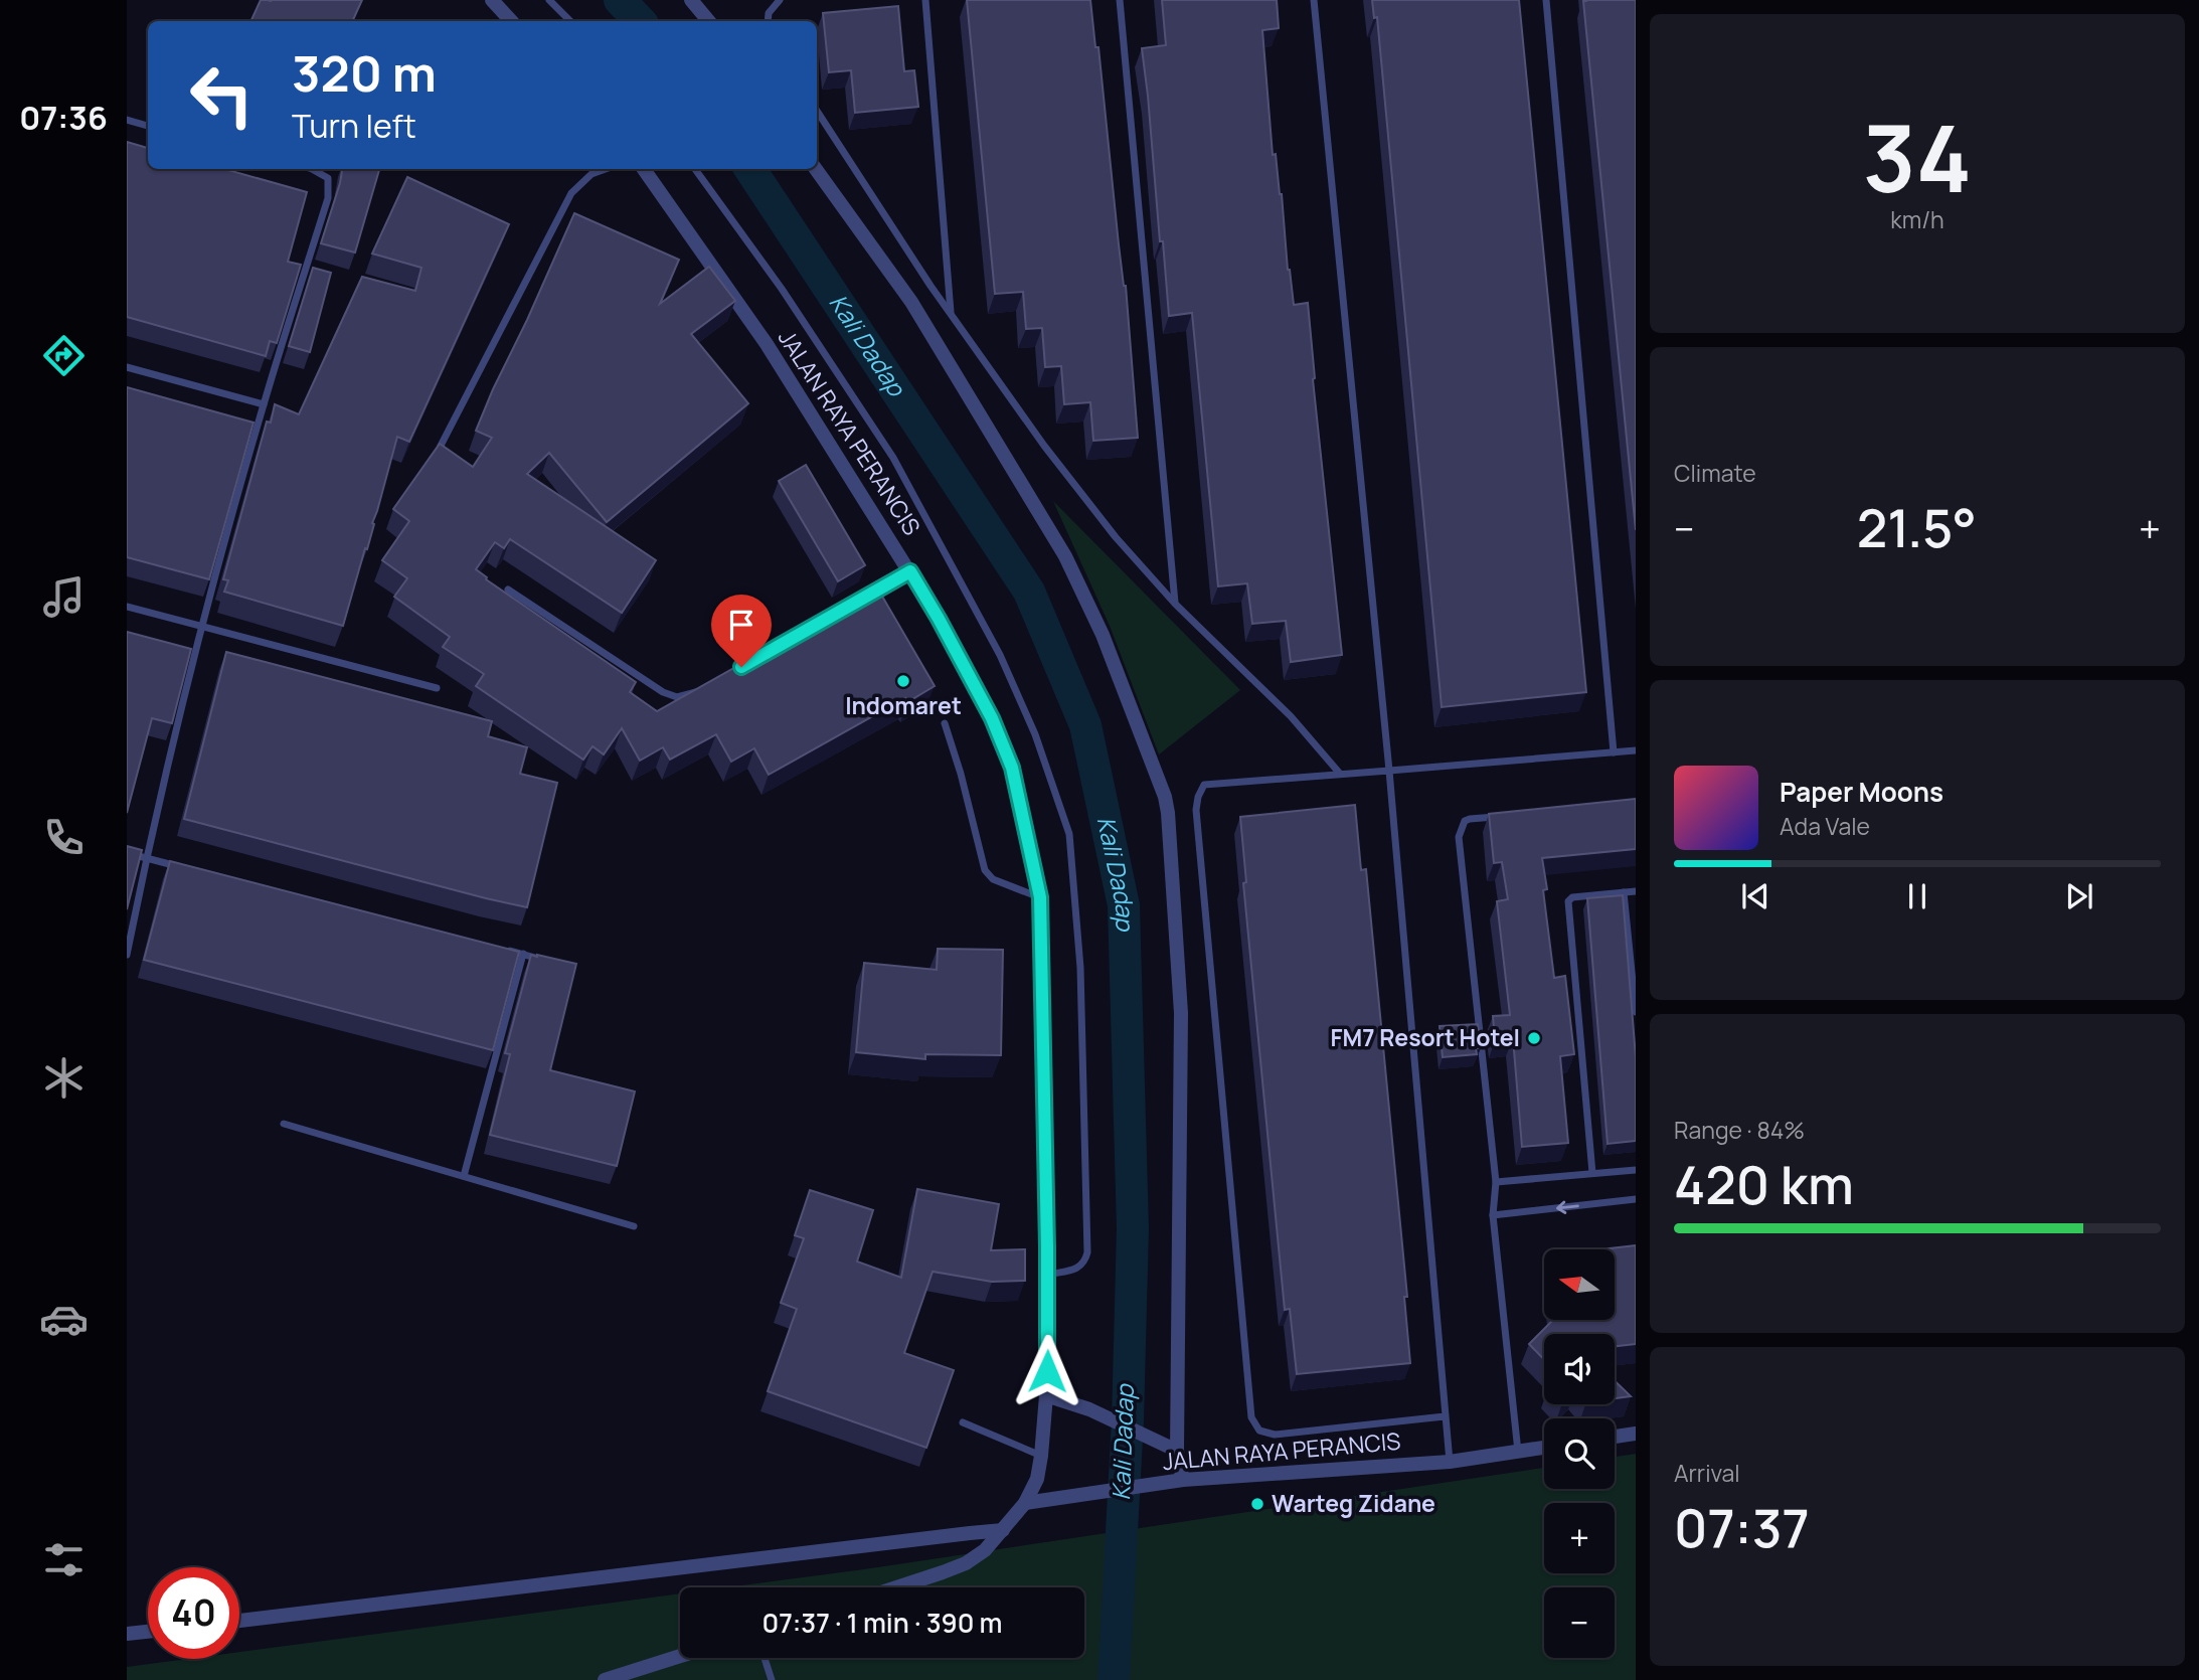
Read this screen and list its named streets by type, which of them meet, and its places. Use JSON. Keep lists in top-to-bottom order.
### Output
{
  "streets": {
    "street": ["JALAN RAYA PERANCIS"]
  },
  "water": ["Kali Dadap"],
  "places": ["Indomaret", "FM7 Resort Hotel", "Warteg Zidane"],
  "north": "left",
  "page": {
    "tabs": "07:36",
    "tile": [
      ["34", "km/h"],
      "Climate",
      ["Range · 84%", "420 km"],
      ["Arrival", "07:37"]
    ],
    "turn": ["320 m", "Turn left"],
    "heat": ["−", "21.5°", "+"],
    "song": ["Paper Moons", "Ada Vale"],
    "map_buttons": ["+", "−"],
    "limit": "40",
    "trip": "07:37 · 1 min · 390 m"
  }
}
